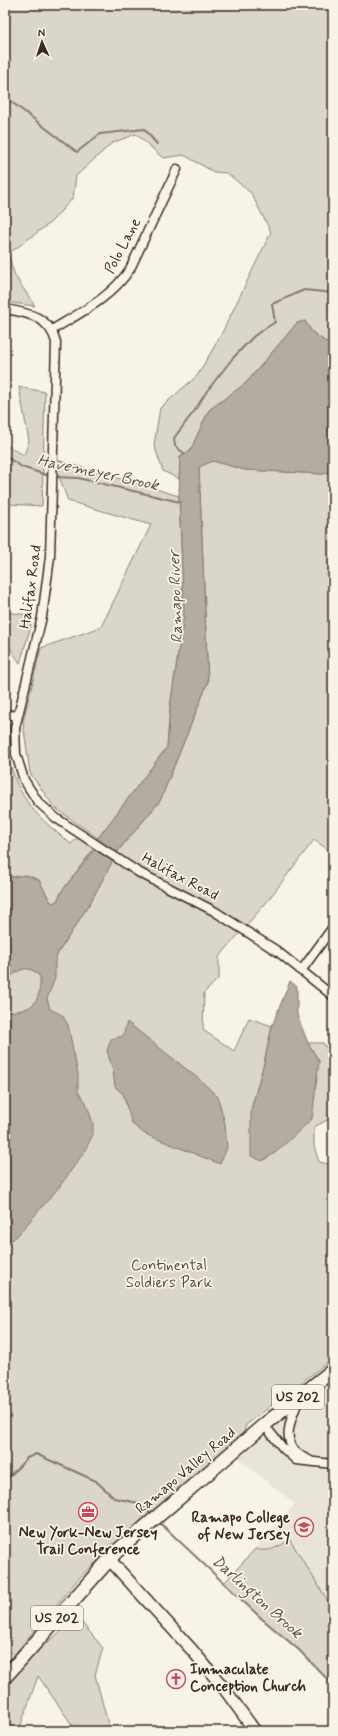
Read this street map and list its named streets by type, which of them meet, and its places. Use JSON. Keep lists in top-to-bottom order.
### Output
{
  "streets": {
    "main road": ["US 202", "Ramapo Valley Road"],
    "street": ["Polo Lane", "Halifax Road"]
  },
  "crossings": [
    ["Polo Lane", "Halifax Road"]
  ],
  "water": ["Havemeyer Brook", "Ramapo River", "Darlington Brook"],
  "parks": ["Continental Soldiers Park"],
  "places": {
    "office": ["New York-New Jersey Trail Conference"],
    "school or university": ["Ramapo College of New Jersey"],
    "church": ["Immaculate Conception Church"]
  },
  "north": "top"
}
